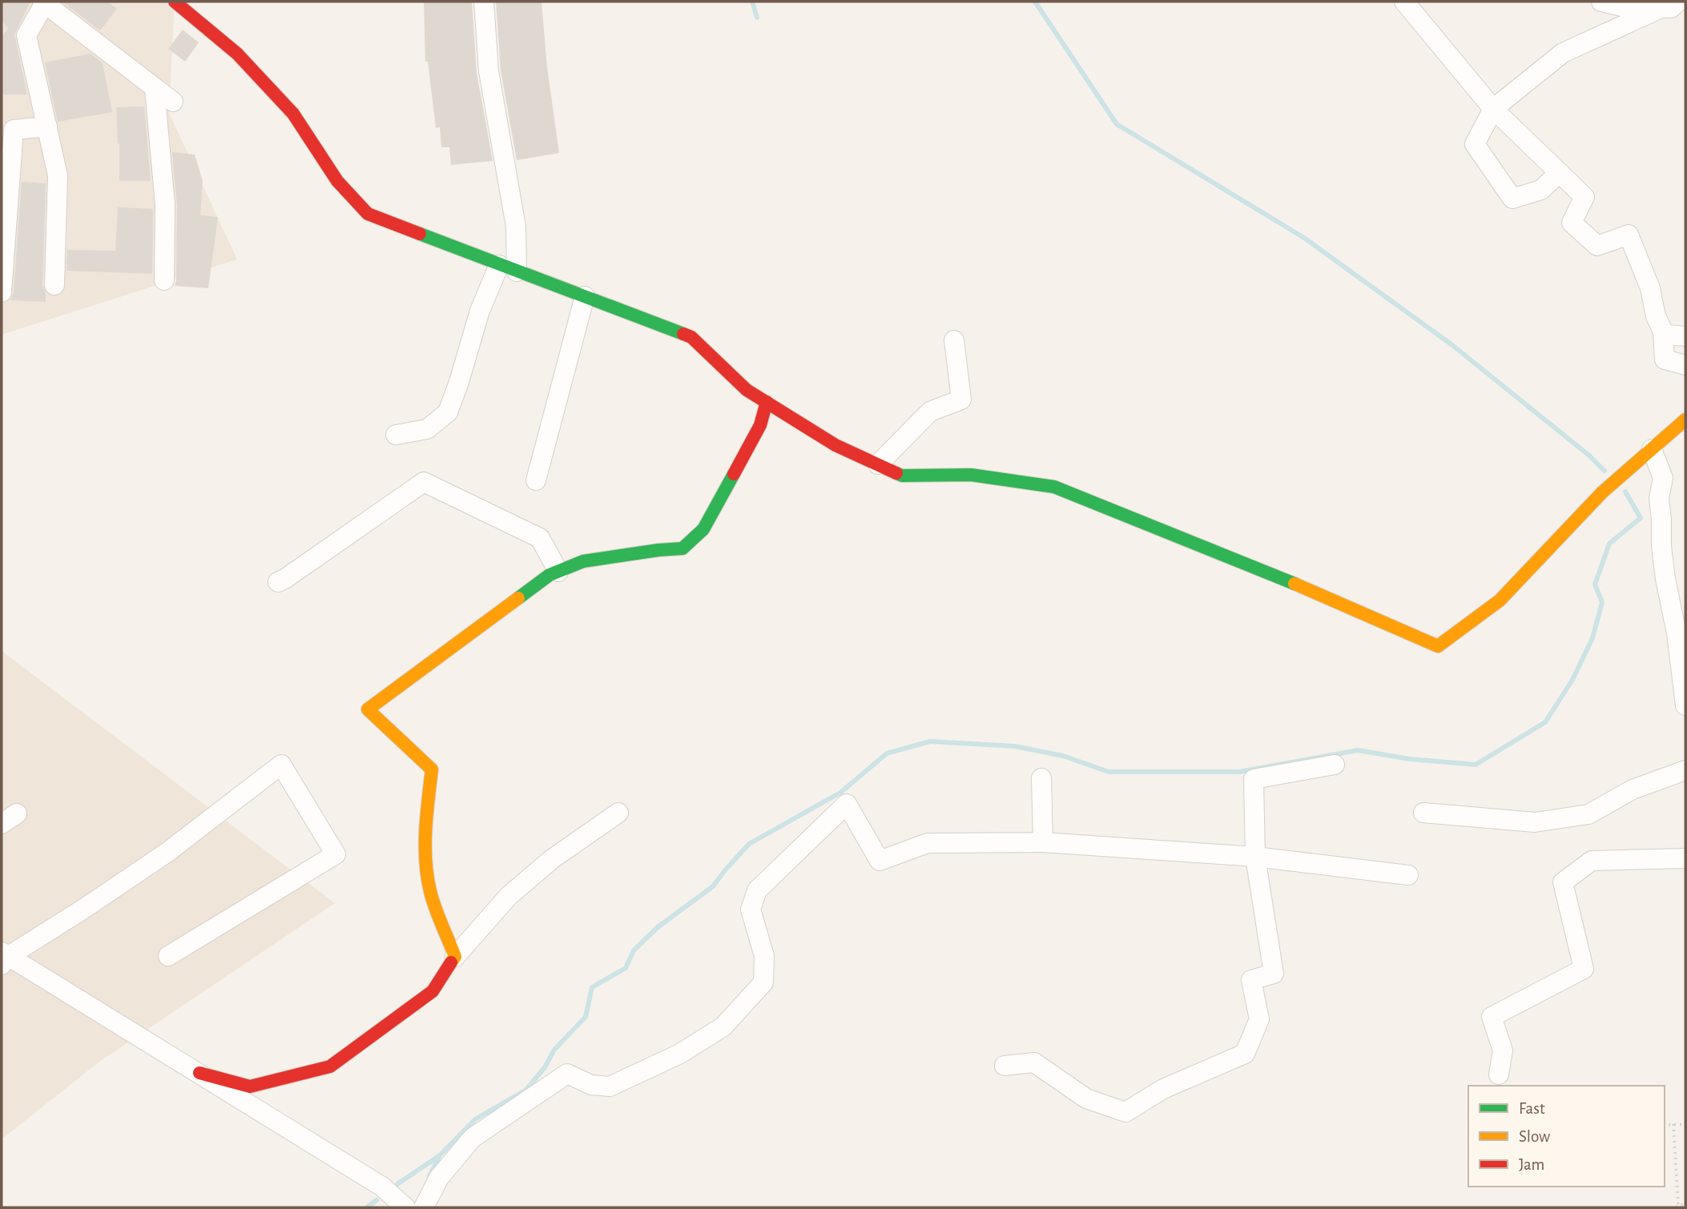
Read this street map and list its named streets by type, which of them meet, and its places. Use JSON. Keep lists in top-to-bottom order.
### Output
{
  "legend": ["Fast", "Slow", "Jam"]
}
